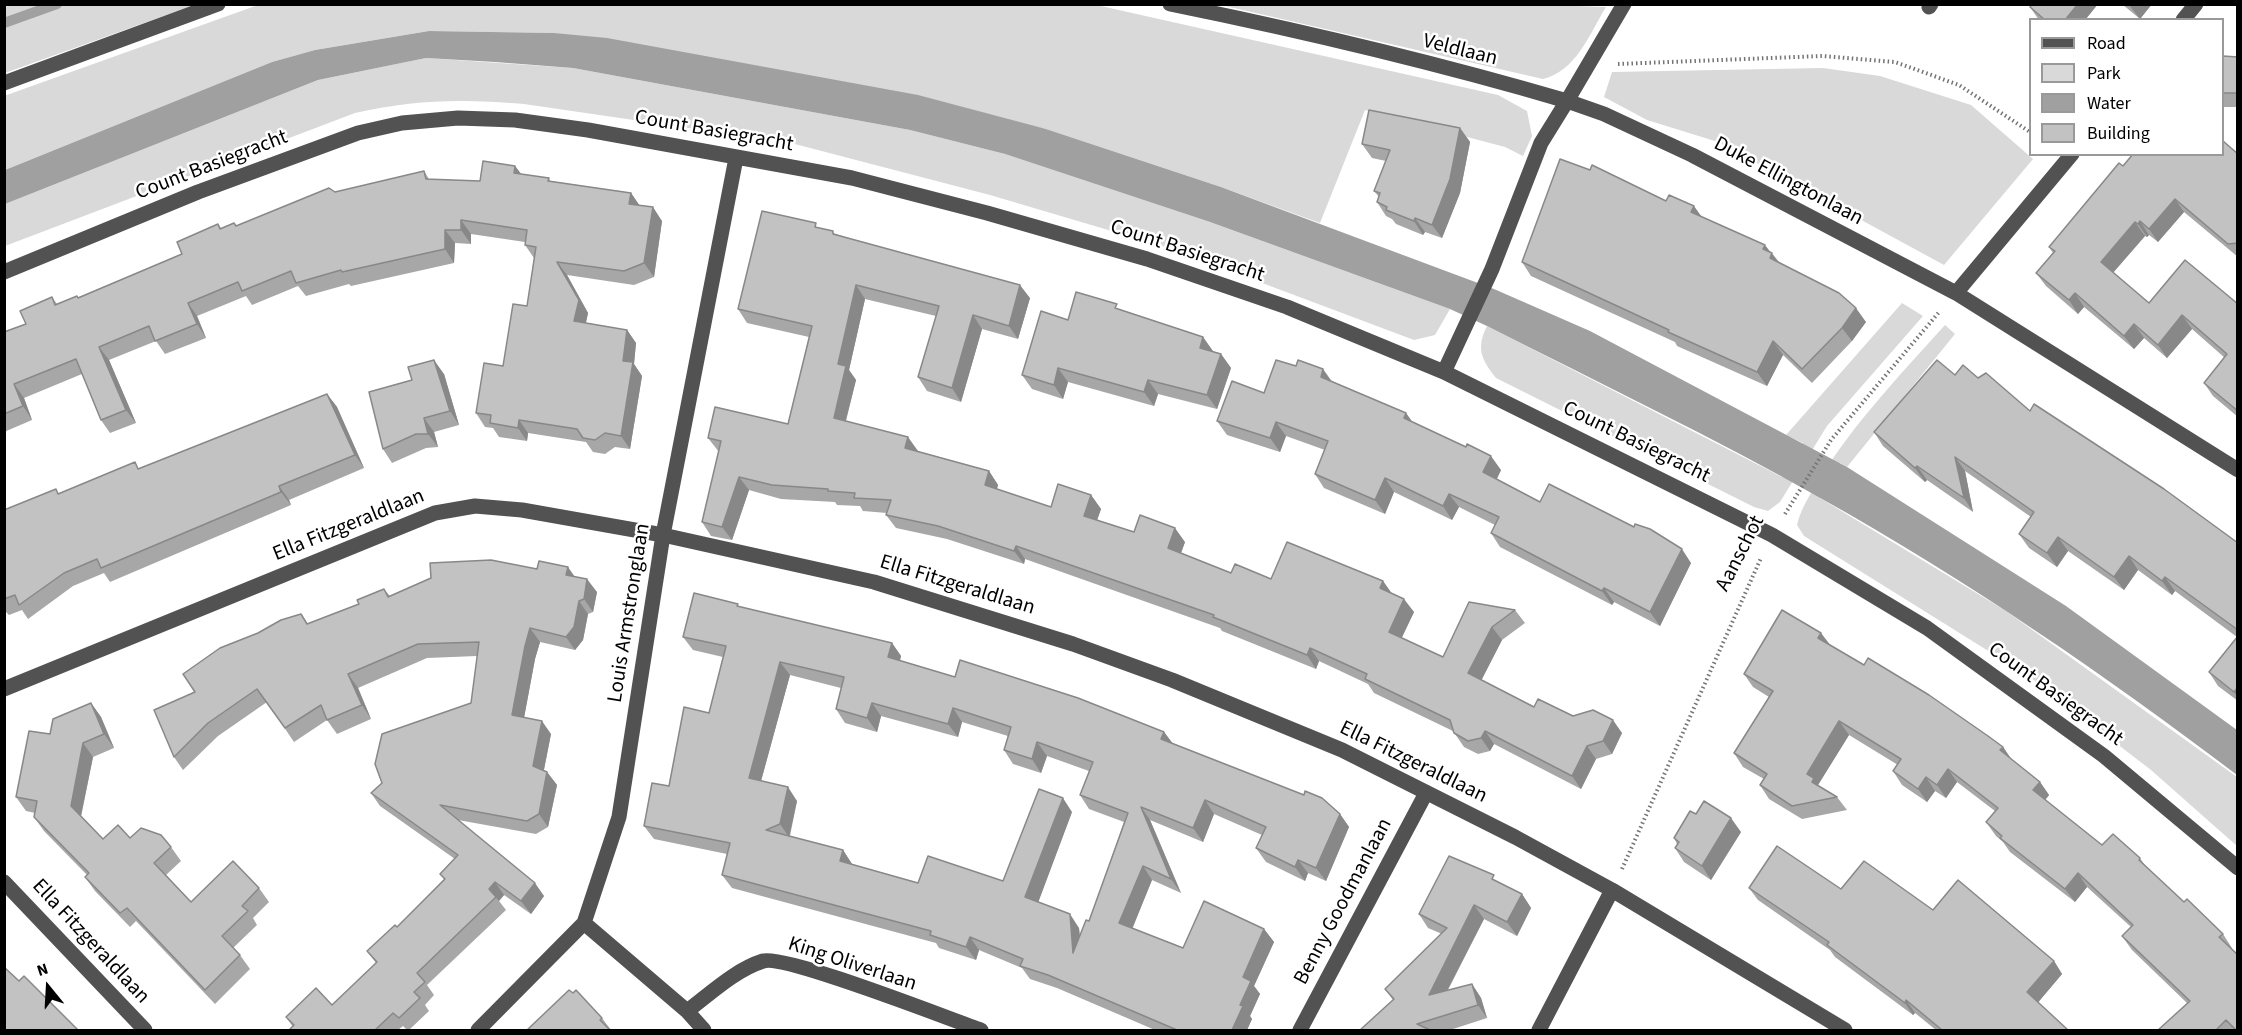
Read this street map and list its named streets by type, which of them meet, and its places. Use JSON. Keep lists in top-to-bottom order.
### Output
{
  "streets": {
    "street": [
      "Veldlaan",
      "Count Basiegracht",
      "Duke Ellingtonlaan",
      "Ella Fitzgeraldlaan",
      "Louis Armstronglaan",
      "Benny Goodmanlaan",
      "King Oliverlaan"
    ],
    "path": ["Aanschot"]
  },
  "crossings": [
    ["Veldlaan", "Duke Ellingtonlaan"],
    ["Count Basiegracht", "Aanschot"],
    ["Count Basiegracht", "Louis Armstronglaan"],
    ["Duke Ellingtonlaan", "Aanschot"],
    ["Ella Fitzgeraldlaan", "Aanschot"],
    ["Ella Fitzgeraldlaan", "Louis Armstronglaan"],
    ["Ella Fitzgeraldlaan", "Benny Goodmanlaan"]
  ],
  "legend": [
    "Road",
    "Park",
    "Water",
    "Building"
  ],
  "north": "top"
}
